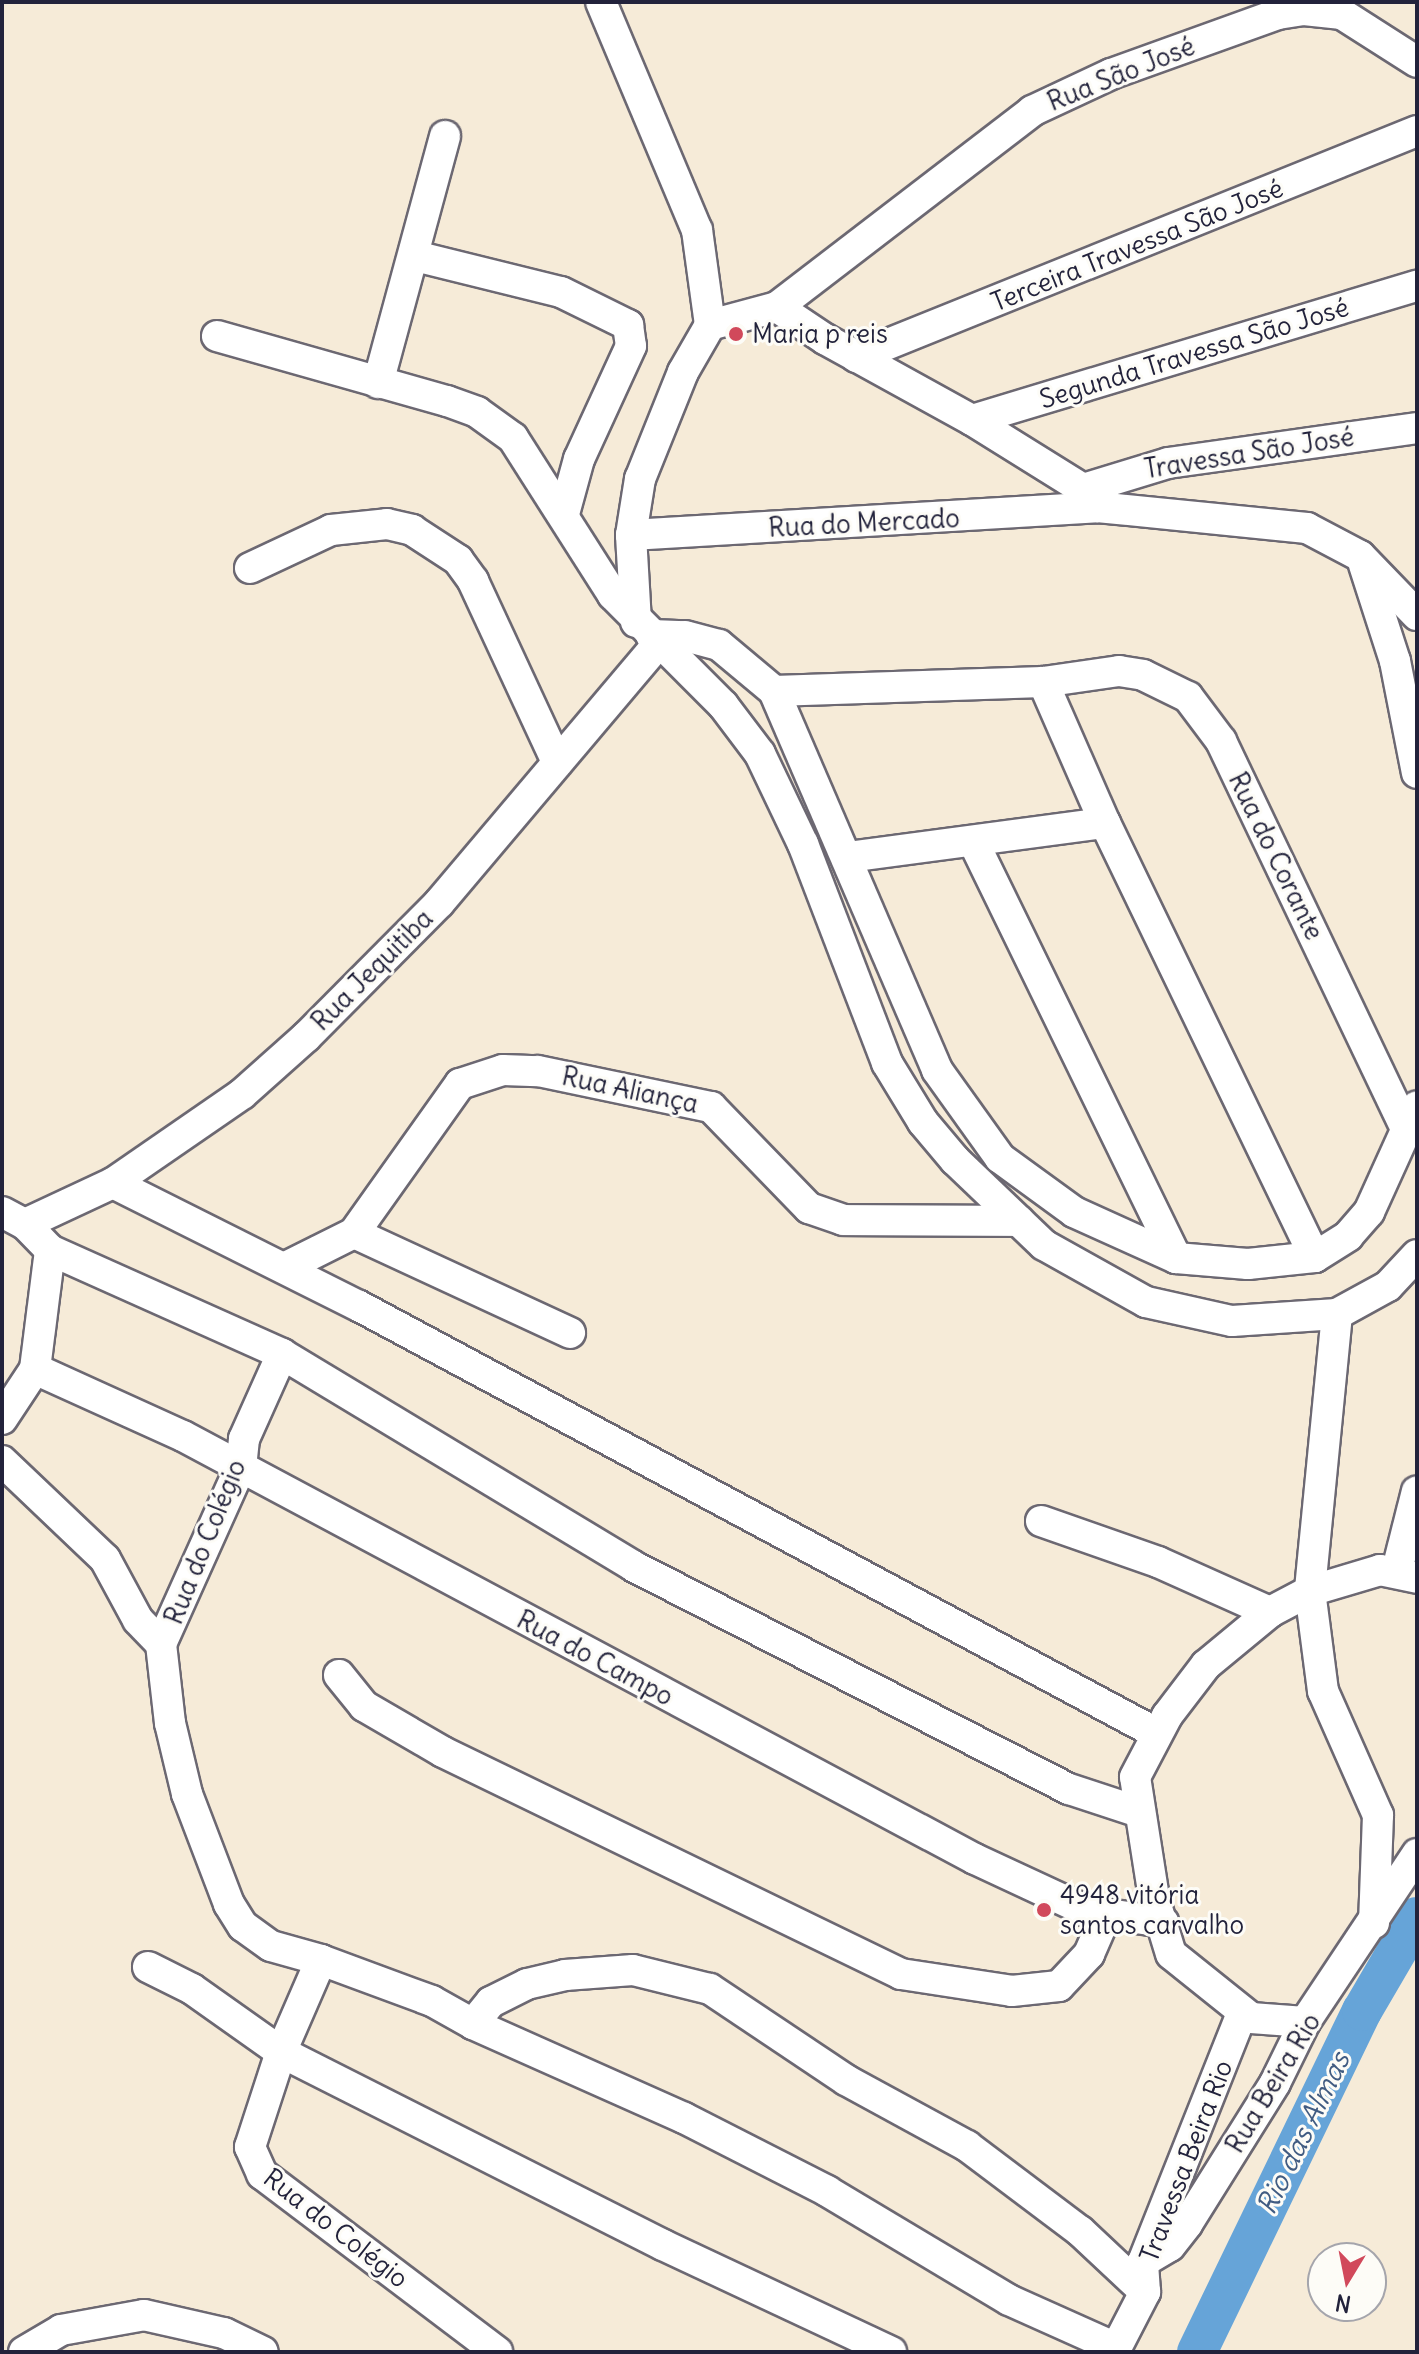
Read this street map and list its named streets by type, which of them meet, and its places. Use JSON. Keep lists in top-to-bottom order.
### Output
{
  "streets": {
    "street": [
      "Rua São José",
      "Terceira Travessa São José",
      "Segunda Travessa São José",
      "Travessa São José",
      "Rua do Mercado",
      "Rua do Corante",
      "Rua Jequitiba",
      "Rua Aliança",
      "Rua do Colégio",
      "Rua do Campo",
      "Rua Beira Rio",
      "Travessa Beira Rio"
    ]
  },
  "crossings": [
    ["Travessa São José", "Rua do Mercado"],
    ["Rua do Colégio", "Rua do Campo"],
    ["Rua Beira Rio", "Travessa Beira Rio"]
  ],
  "water": ["Rio das Almas"],
  "places": ["Maria p reis", "4948 vitória santos carvalho"],
  "north": "bottom"
}
